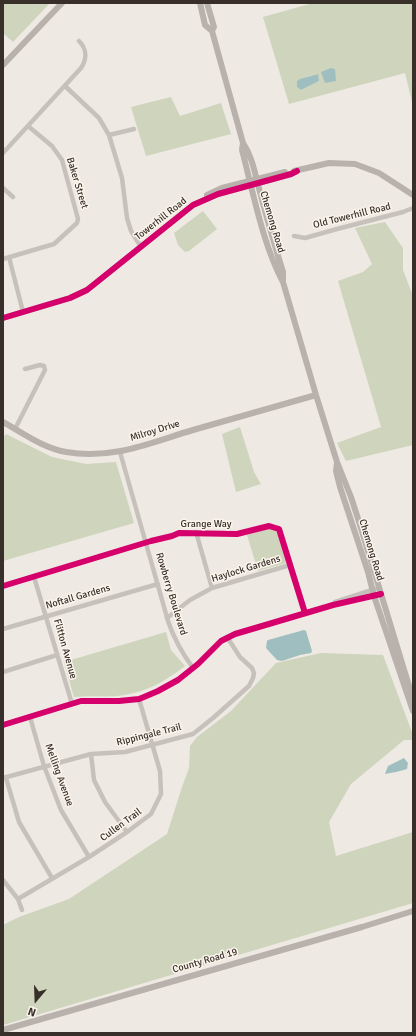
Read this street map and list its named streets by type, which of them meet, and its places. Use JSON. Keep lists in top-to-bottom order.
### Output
{
  "streets": {
    "main road": [
      "Towerhill Road",
      "Chemong Road",
      "Milroy Drive",
      "County Road 19"
    ],
    "street": [
      "Baker Street",
      "Old Towerhill Road",
      "Grange Way",
      "Haylock Gardens",
      "Rowberry Boulevard",
      "Noftall Gardens",
      "Flitton Avenue",
      "Rippingale Trail",
      "Melling Avenue",
      "Cullen Trail"
    ]
  },
  "crossings": [
    ["Towerhill Road", "Chemong Road"],
    ["Chemong Road", "Milroy Drive"],
    ["Milroy Drive", "Rowberry Boulevard"],
    ["Grange Way", "Haylock Gardens"],
    ["Grange Way", "Rowberry Boulevard"],
    ["Grange Way", "Flitton Avenue"],
    ["Haylock Gardens", "Rowberry Boulevard"],
    ["Rowberry Boulevard", "Noftall Gardens"],
    ["Noftall Gardens", "Flitton Avenue"],
    ["Rippingale Trail", "Melling Avenue"],
    ["Rippingale Trail", "Cullen Trail"],
    ["Melling Avenue", "Cullen Trail"]
  ],
  "north": "bottom"
}
